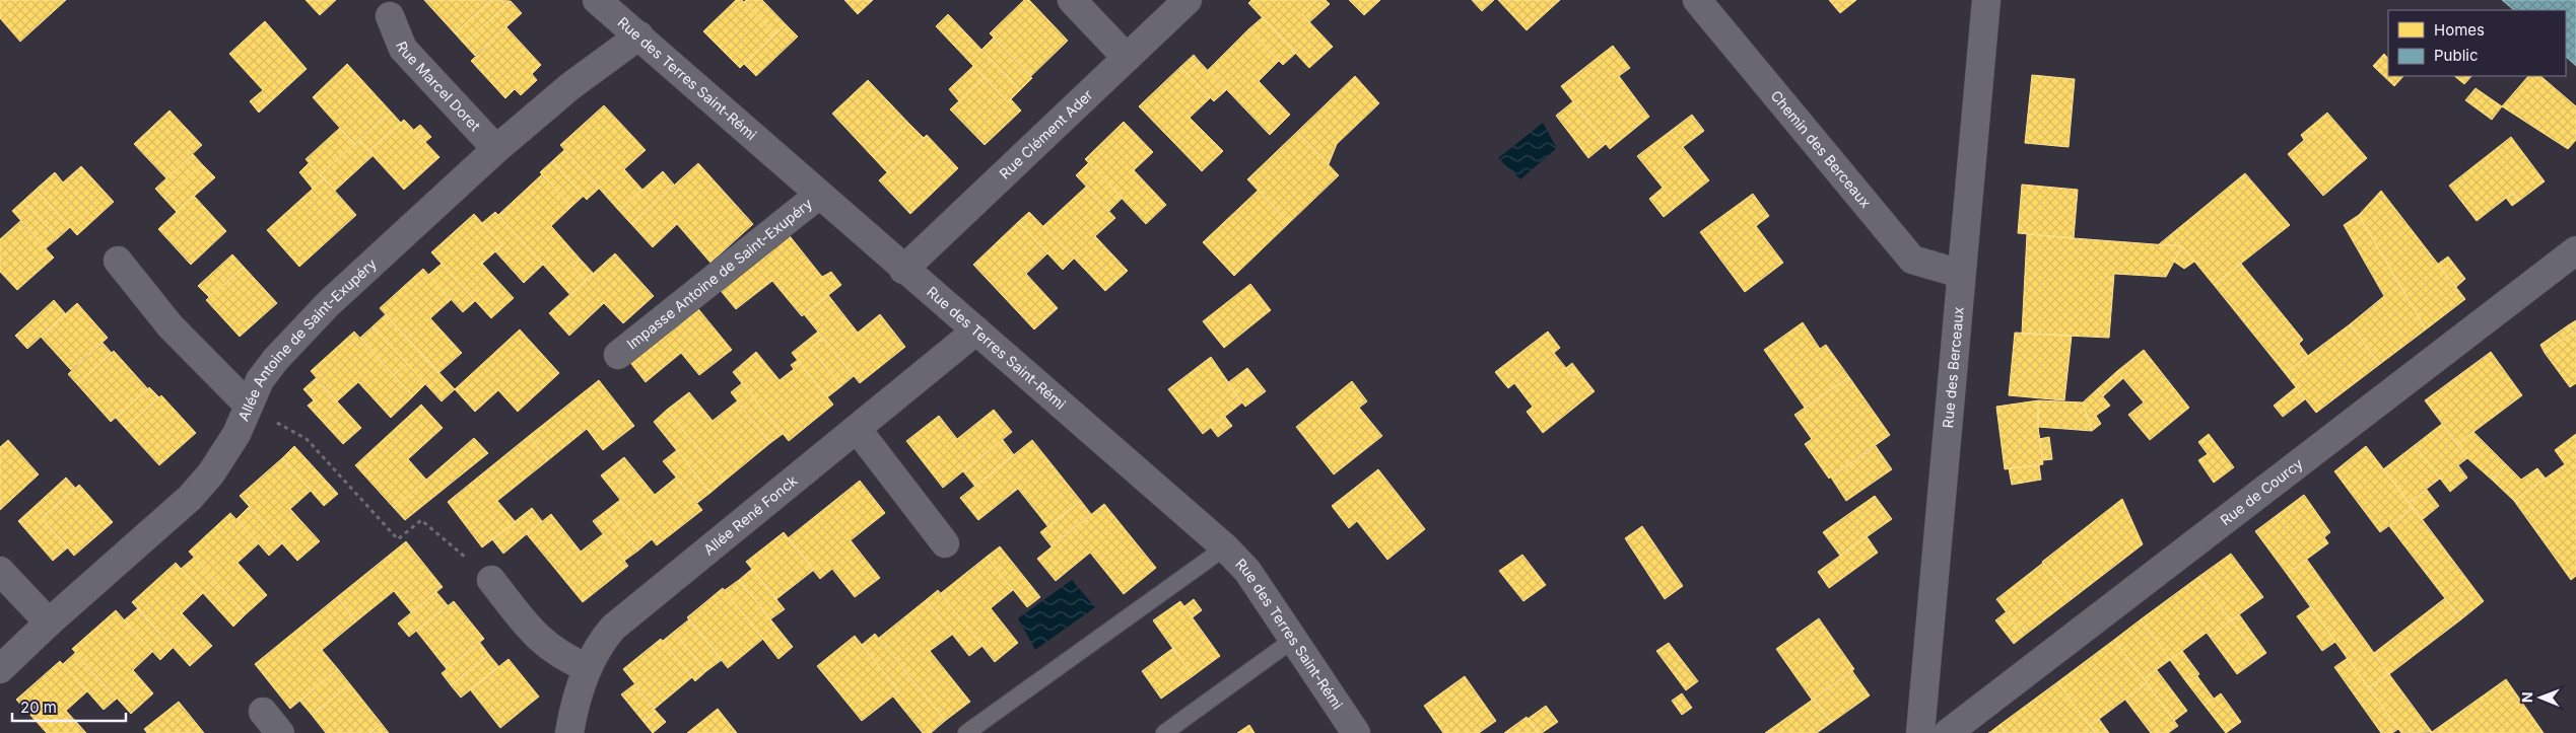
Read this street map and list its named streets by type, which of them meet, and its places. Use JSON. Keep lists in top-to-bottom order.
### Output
{
  "streets": {
    "street": [
      "Rue des Terres Saint-Rémi",
      "Rue Marcel Doret",
      "Rue Clément Ader",
      "Chemin des Berceaux",
      "Impasse Antoine de Saint-Exupéry",
      "Allée Antoine de Saint-Exupéry",
      "Rue des Berceaux",
      "Rue de Courcy",
      "Allée René Fonck"
    ]
  },
  "crossings": [
    ["Rue des Terres Saint-Rémi", "Rue Clément Ader"],
    ["Rue des Terres Saint-Rémi", "Impasse Antoine de Saint-Exupéry"],
    ["Rue des Terres Saint-Rémi", "Allée Antoine de Saint-Exupéry"],
    ["Rue des Terres Saint-Rémi", "Allée René Fonck"],
    ["Rue Marcel Doret", "Allée Antoine de Saint-Exupéry"],
    ["Chemin des Berceaux", "Rue des Berceaux"]
  ],
  "legend": ["Homes", "Public"],
  "scale_bar": "20 m",
  "north": "left"
}
